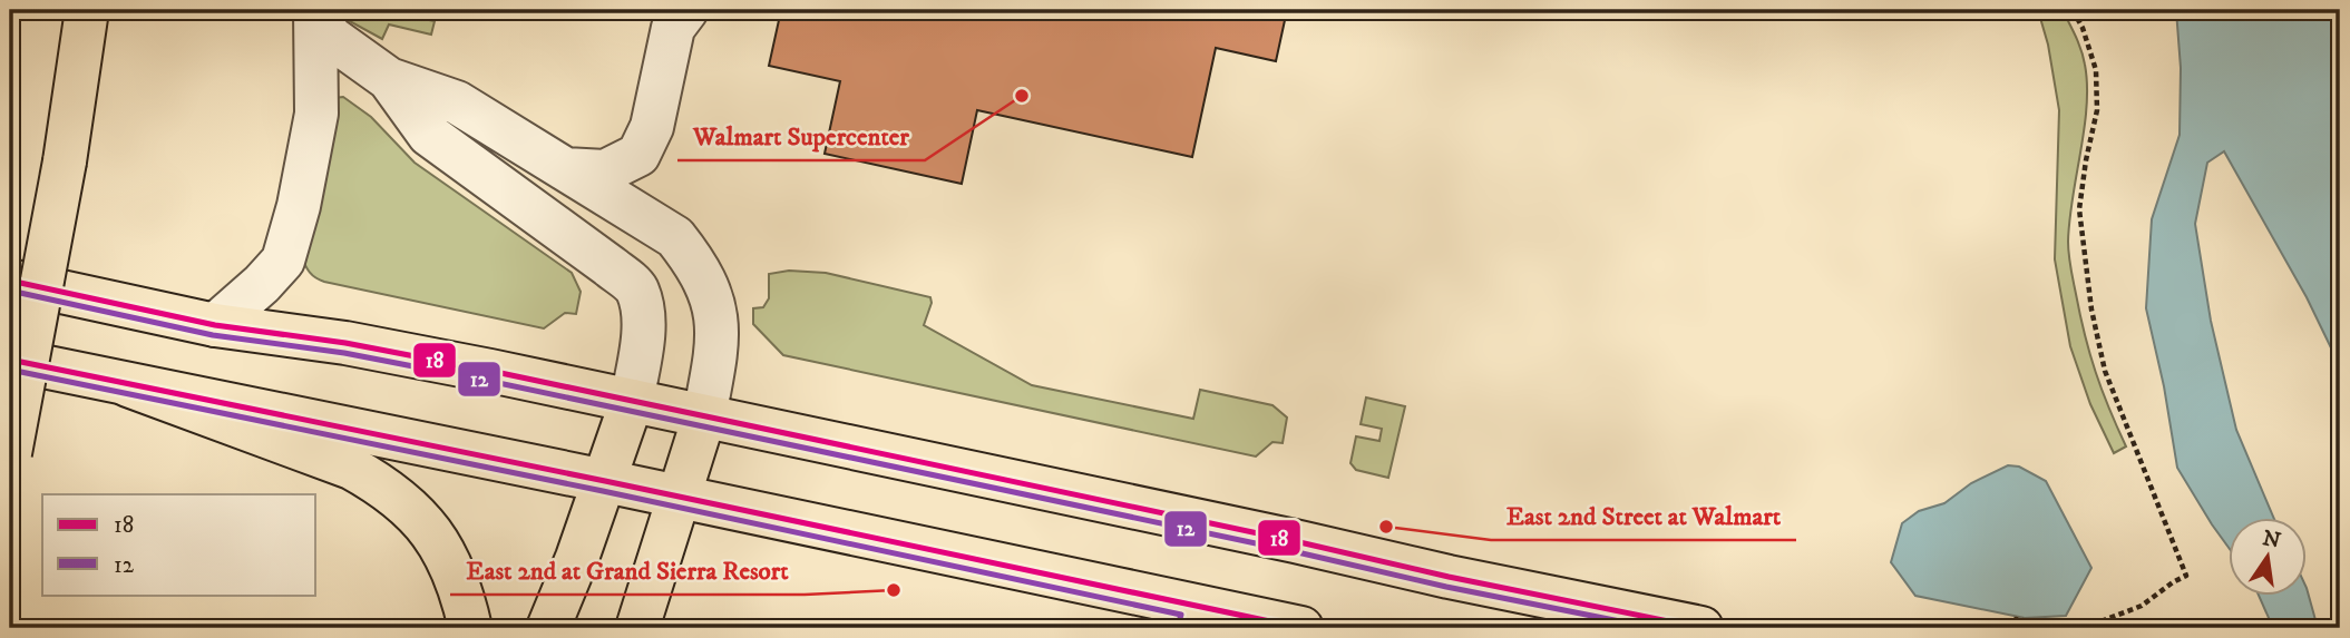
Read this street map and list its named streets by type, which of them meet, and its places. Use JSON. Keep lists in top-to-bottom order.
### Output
{
  "places": ["Walmart Supercenter", "East 2nd Street at Walmart", "East 2nd at Grand Sierra Resort"],
  "lines": ["transit line 18", "transit line 12"],
  "legend": ["18", "12"],
  "north": "top"
}
